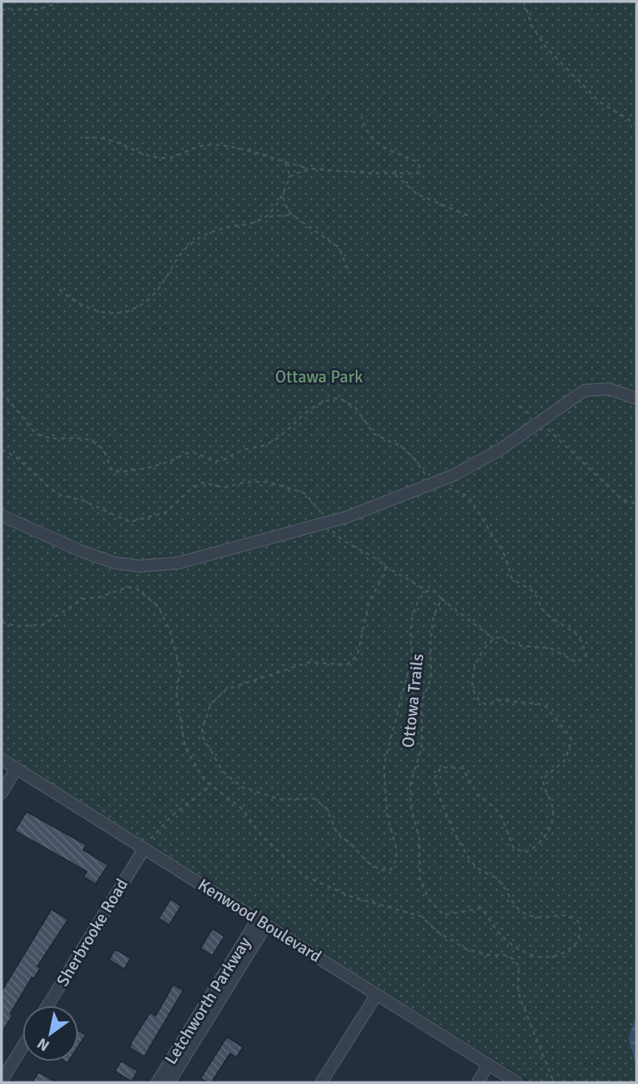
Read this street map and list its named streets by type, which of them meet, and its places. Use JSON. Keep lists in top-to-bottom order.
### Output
{
  "streets": {
    "street": ["Kenwood Boulevard", "Sherbrooke Road", "Letchworth Parkway"],
    "path": ["Ottowa Trails"]
  },
  "crossings": [
    ["Kenwood Boulevard", "Sherbrooke Road"],
    ["Kenwood Boulevard", "Letchworth Parkway"]
  ],
  "parks": ["Ottawa Park"],
  "north": "bottom left"
}
